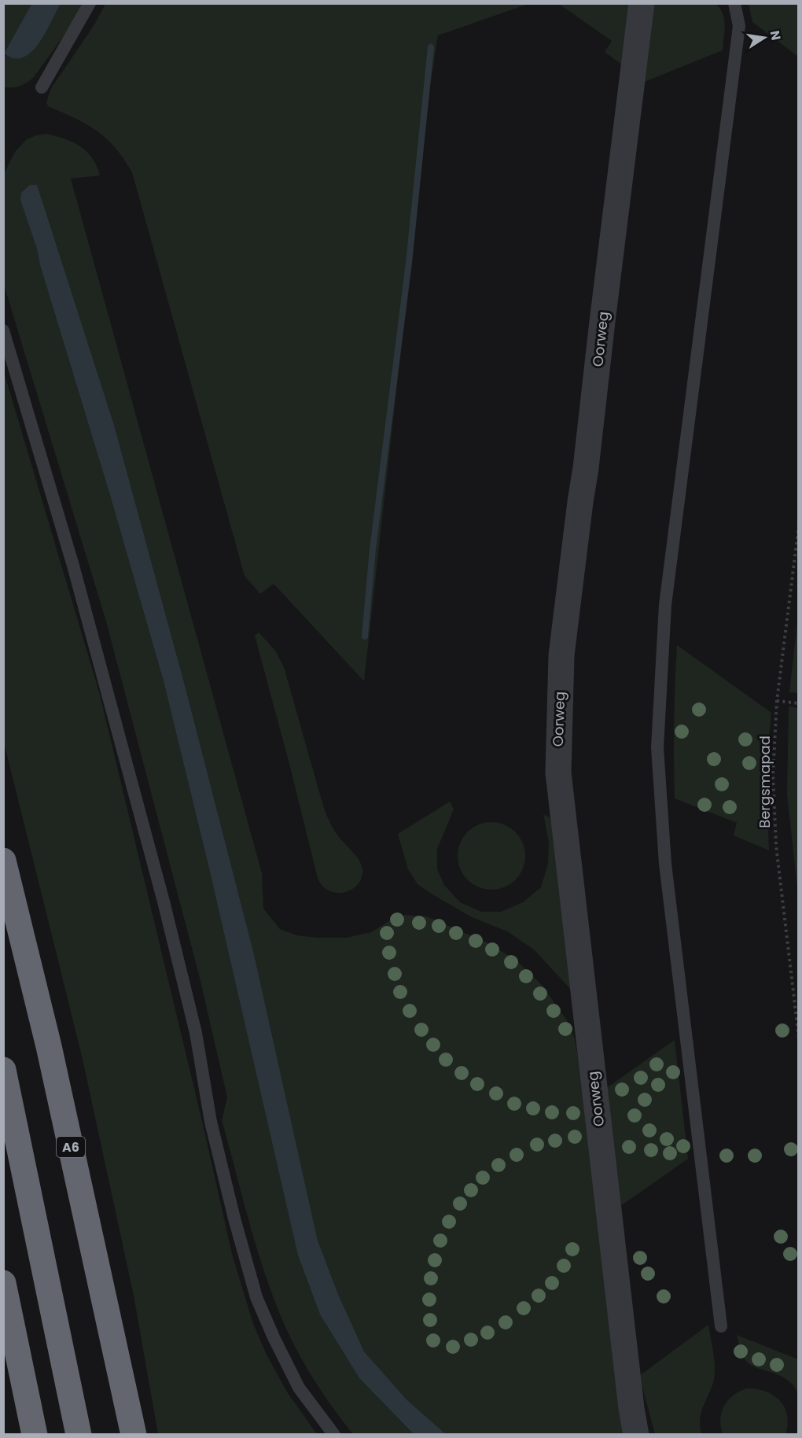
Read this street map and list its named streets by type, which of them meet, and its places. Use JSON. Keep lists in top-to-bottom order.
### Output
{
  "streets": {
    "highway": ["A6"],
    "street": ["Oorweg"],
    "path": ["Bergsmapad"]
  },
  "north": "right"
}
